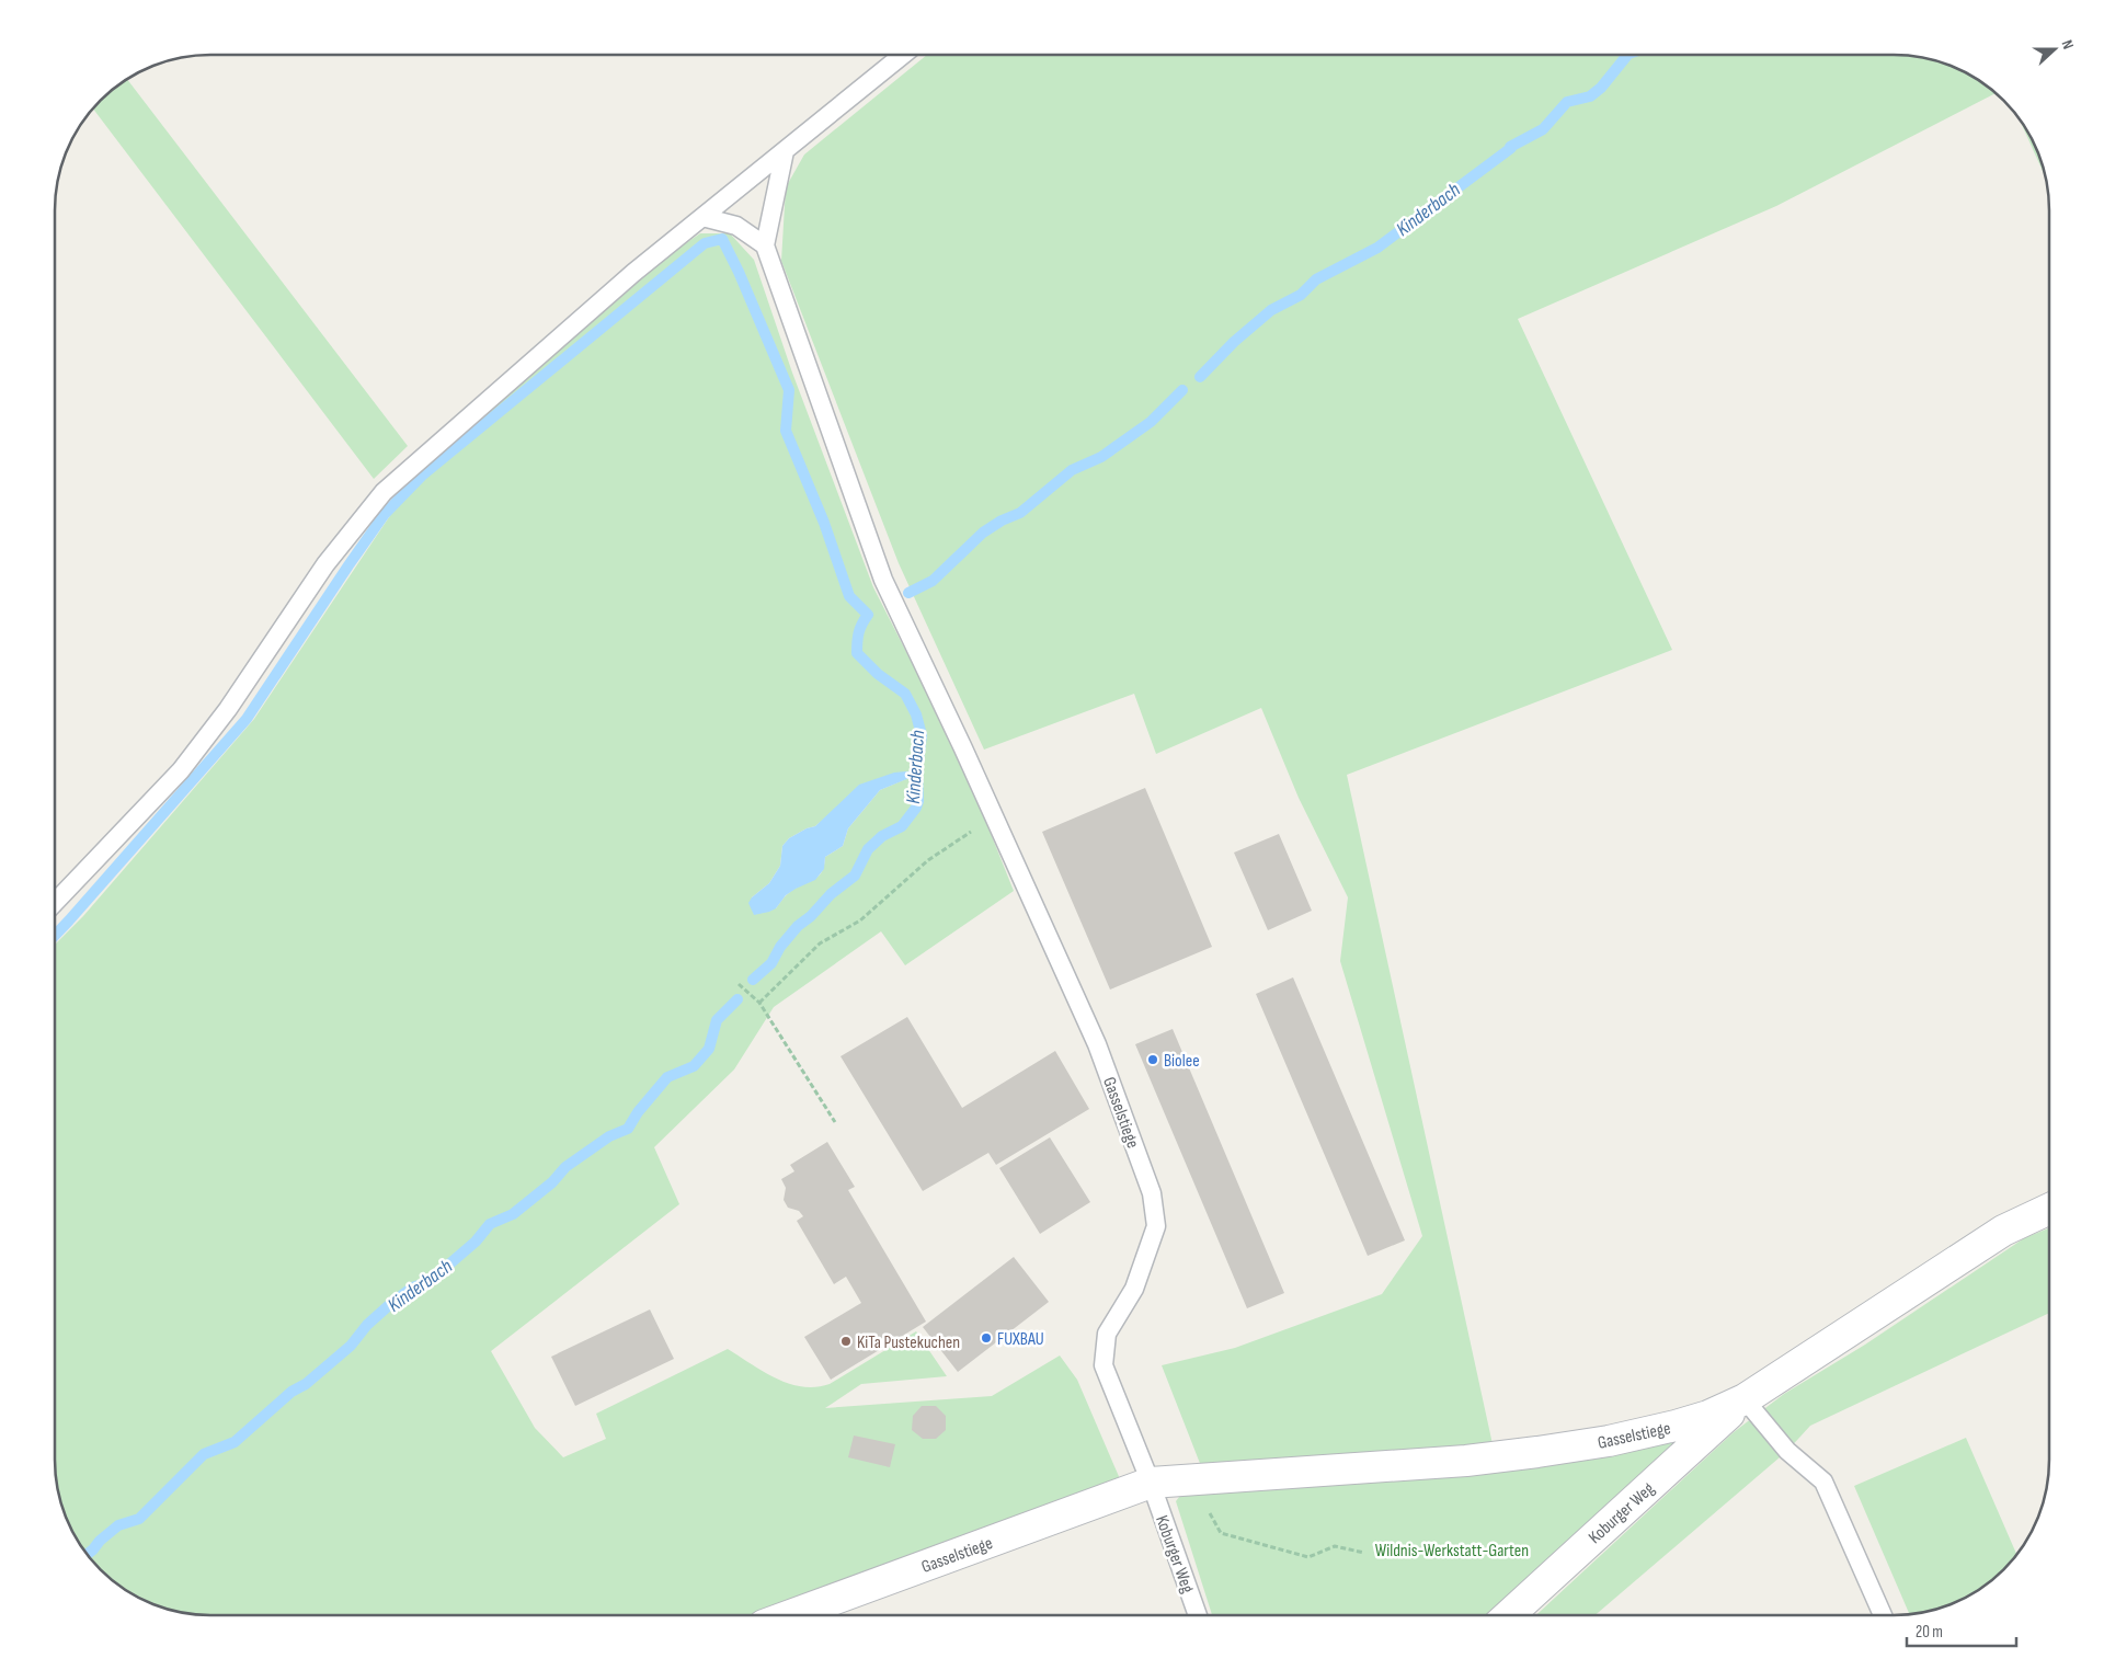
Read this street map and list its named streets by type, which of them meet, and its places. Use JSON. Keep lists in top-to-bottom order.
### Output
{
  "streets": {
    "street": ["Gasselstiege", "Koburger Weg"]
  },
  "crossings": [
    ["Gasselstiege", "Koburger Weg"]
  ],
  "water": ["Kinderbach"],
  "parks": ["Wildnis-Werkstatt-Garten"],
  "places": ["Biolee", "FUXBAU", "KiTa Pustekuchen"],
  "scale_bar": "20 m",
  "north": "right"
}
